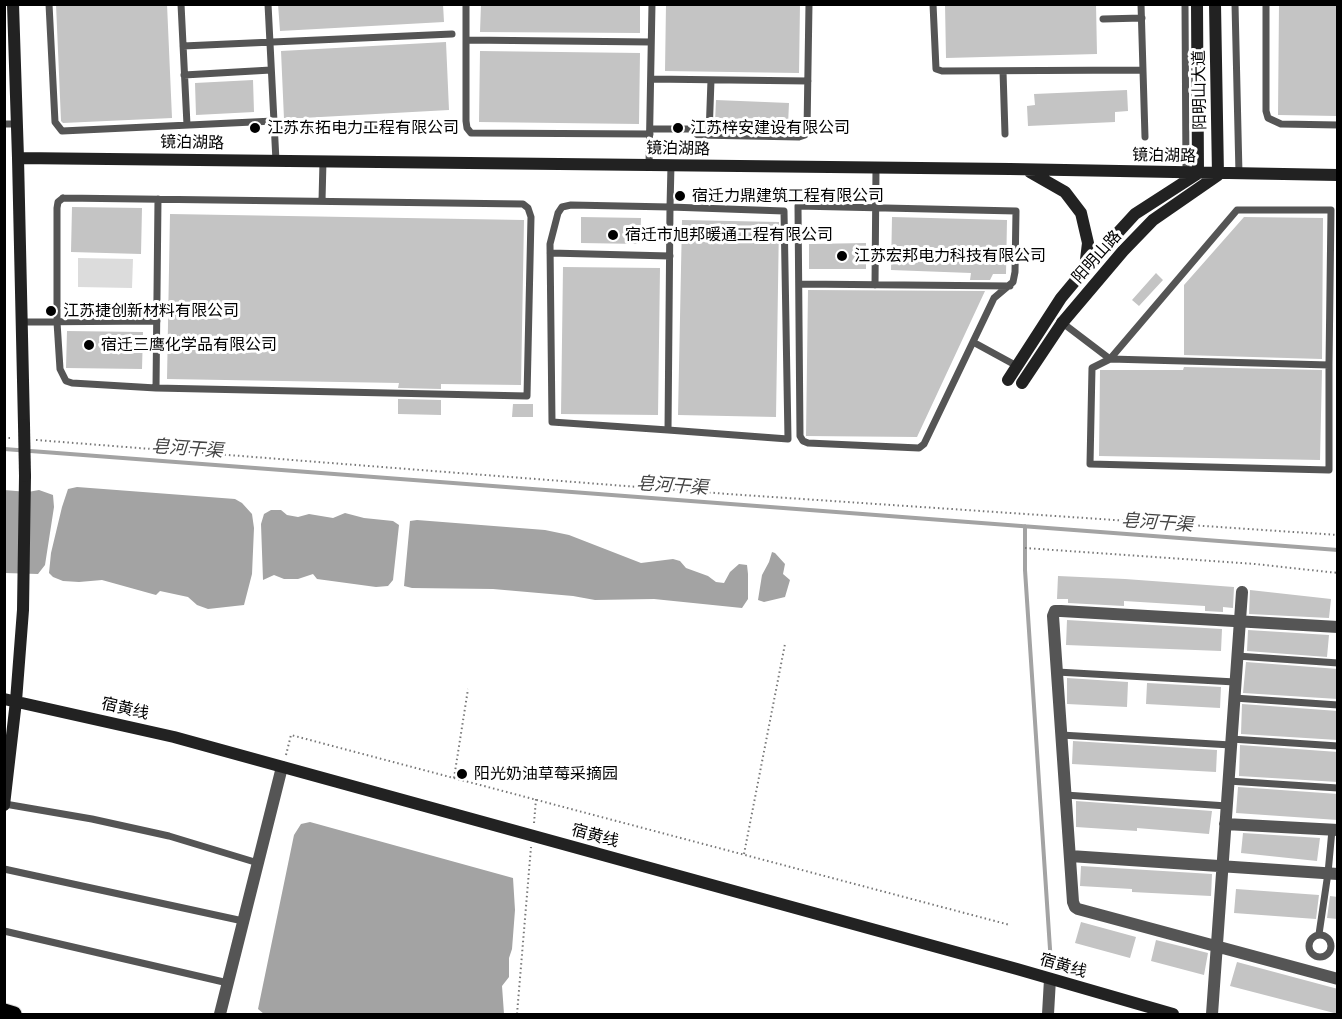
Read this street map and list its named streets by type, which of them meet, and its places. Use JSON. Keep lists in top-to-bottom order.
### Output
{
  "streets": {
    "street": [
      "阳明山大道",
      "镜泊湖路",
      "阳明山路",
      "宿黄线"
    ]
  },
  "crossings": [
    ["阳明山大道", "镜泊湖路"],
    ["阳明山大道", "阳明山路"],
    ["镜泊湖路", "阳明山路"]
  ],
  "water": ["皂河干渠"],
  "places": [
    "江苏东拓电力工程有限公司",
    "江苏梓安建设有限公司",
    "宿迁力鼎建筑工程有限公司",
    "宿迁市旭邦暖通工程有限公司",
    "江苏宏邦电力科技有限公司",
    "江苏捷创新材料有限公司",
    "宿迁三鹰化学品有限公司",
    "阳光奶油草莓采摘园"
  ]
}
